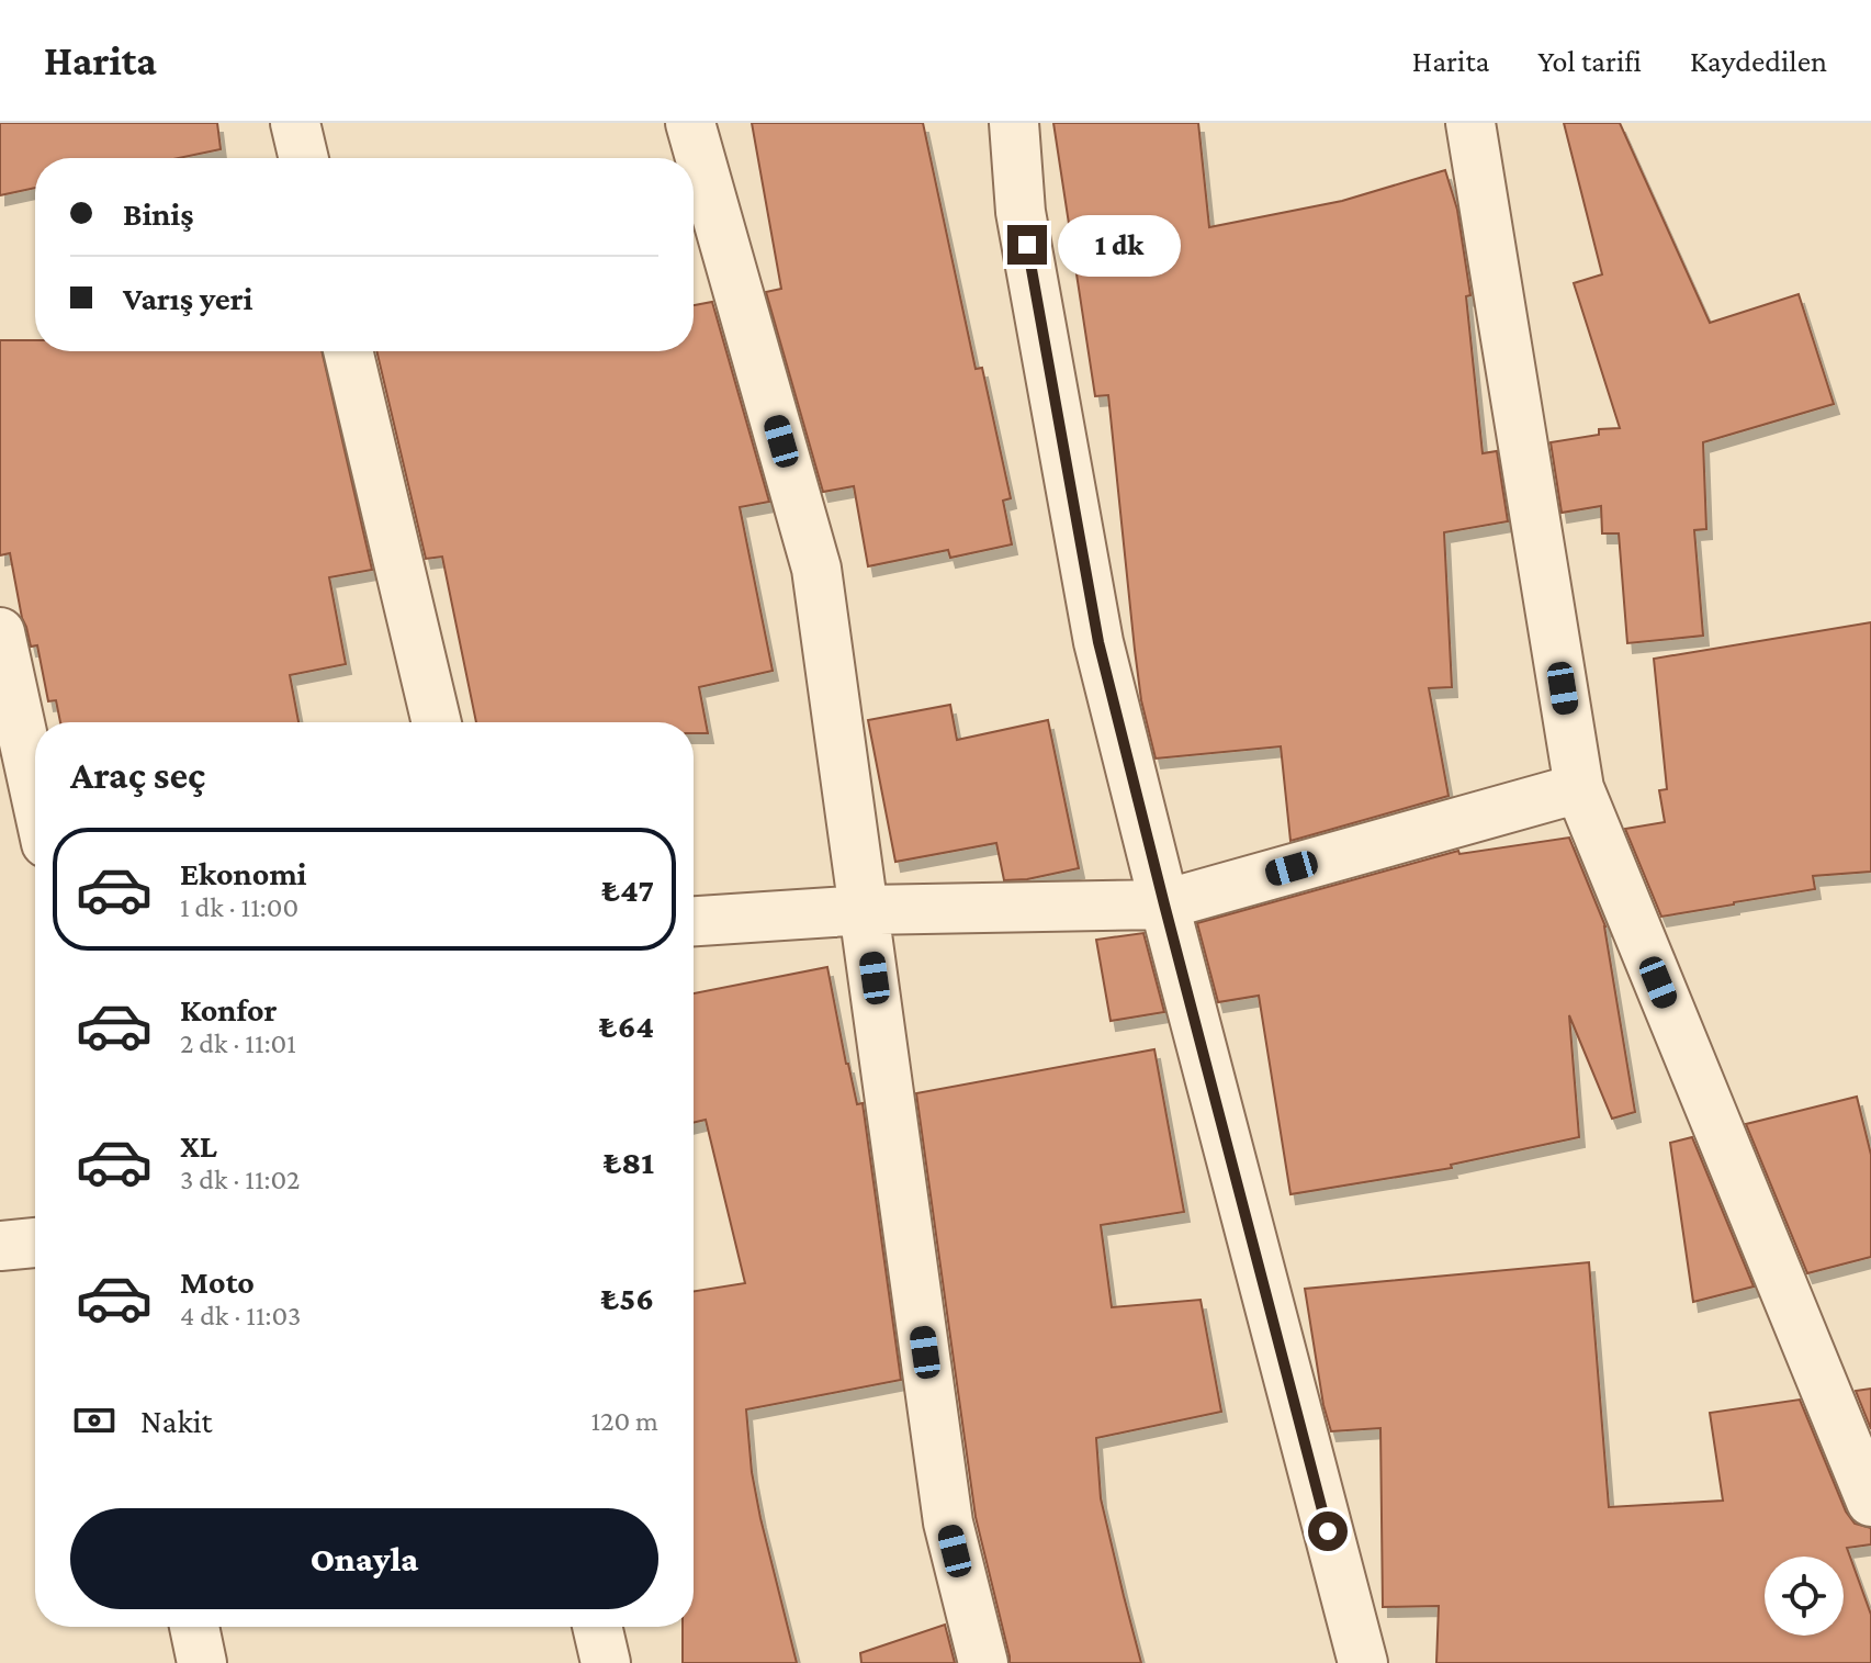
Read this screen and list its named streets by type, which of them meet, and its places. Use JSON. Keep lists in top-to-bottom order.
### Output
{
  "page": {
    "header": "Harita",
    "nav": ["Harita", "Yol tarifi", "Kaydedilen"],
    "banner": ["Biniş", "Varış yeri"],
    "bubble": "1 dk",
    "heading": "Araç seç",
    "list": [
      {
        "name": "Ekonomi",
        "note": "1 dk · 11:00",
        "value": "₺47"
      },
      {
        "name": "Konfor",
        "note": "2 dk · 11:01",
        "value": "₺64"
      },
      {
        "name": "XL",
        "note": "3 dk · 11:02",
        "value": "₺81"
      },
      {
        "name": "Moto",
        "note": "4 dk · 11:03",
        "value": "₺56"
      }
    ],
    "pay": ["Nakit", "120 m"],
    "buttons": "Onayla"
  }
}
